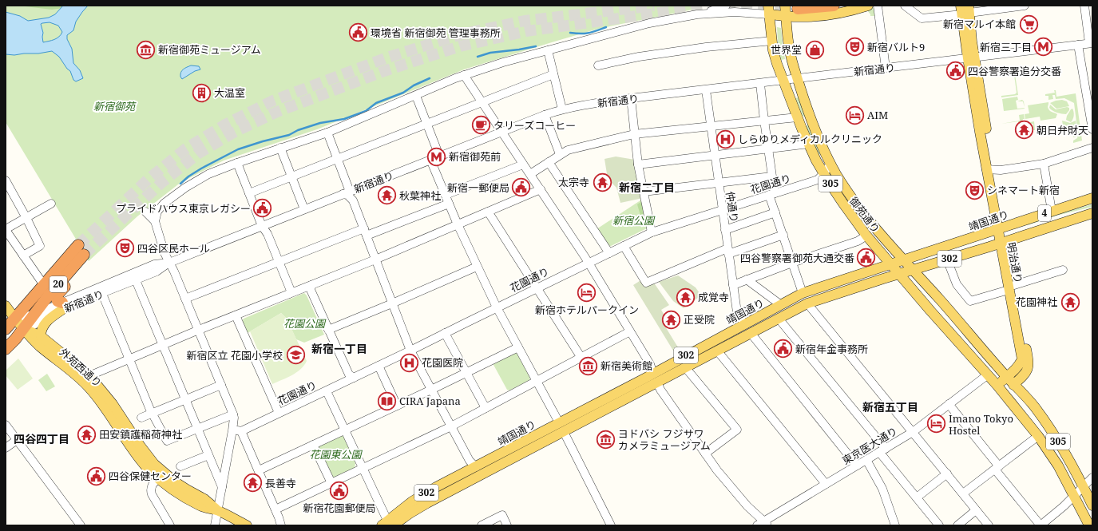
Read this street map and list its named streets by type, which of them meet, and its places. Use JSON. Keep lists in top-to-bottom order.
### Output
{
  "streets": {
    "highway": ["新宿通り", "20"],
    "main road": [
      "305",
      "4",
      "御苑通り",
      "靖国通り",
      "302",
      "明治通り",
      "外苑西通り"
    ],
    "street": ["花園通り", "仲通り", "東京医大通り"]
  },
  "crossings": [
    ["新宿通り", "仲通り"],
    ["新宿通り", "御苑通り"],
    ["新宿通り", "明治通り"],
    ["新宿通り", "20"],
    ["新宿通り", "外苑西通り"],
    ["花園通り", "仲通り"],
    ["花園通り", "御苑通り"],
    ["305", "御苑通り"],
    ["305", "明治通り"],
    ["仲通り", "靖国通り"],
    ["御苑通り", "靖国通り"],
    ["御苑通り", "明治通り"],
    ["御苑通り", "東京医大通り"],
    ["靖国通り", "明治通り"],
    ["20", "外苑西通り"]
  ],
  "districts": [
    "新宿二丁目",
    "新宿一丁目",
    "新宿五丁目",
    "四谷四丁目"
  ],
  "parks": [
    "新宿御苑",
    "新宿公園",
    "花園公園",
    "花園東公園"
  ],
  "places": {
    "supermarket": ["新宿マルイ本館"],
    "public building": [
      "環境省 新宿御苑 管理事務所",
      "四谷警察署追分交番",
      "新宿一郵便局",
      "プライドハウス東京レガシー",
      "四谷警察署御苑大通交番",
      "新宿年金事務所",
      "四谷保健センター",
      "新宿花園郵便局"
    ],
    "theatre": ["新宿バルト9", "シネマート新宿", "四谷区民ホール"],
    "metro station": ["新宿三丁目", "新宿御苑前"],
    "museum": ["新宿御苑ミュージアム", "新宿美術館", "ヨドバシ フジサワ カメラミュージアム"],
    "shop": ["世界堂"],
    "building": ["大温室"],
    "hotel": ["AIM", "新宿ホテルパークイン", "Imano Tokyo Hostel"],
    "cafe": ["タリーズコーヒー"],
    "temple": [
      "朝日弁財天",
      "太宗寺",
      "秋葉神社",
      "成覚寺",
      "花園神社",
      "正受院",
      "田安鎮護稲荷神社",
      "長善寺"
    ],
    "hospital": ["しらゆりメディカルクリニック", "花園医院"],
    "school or university": ["新宿区立 花園小学校"],
    "library": ["CIRA Japana"]
  }
}
